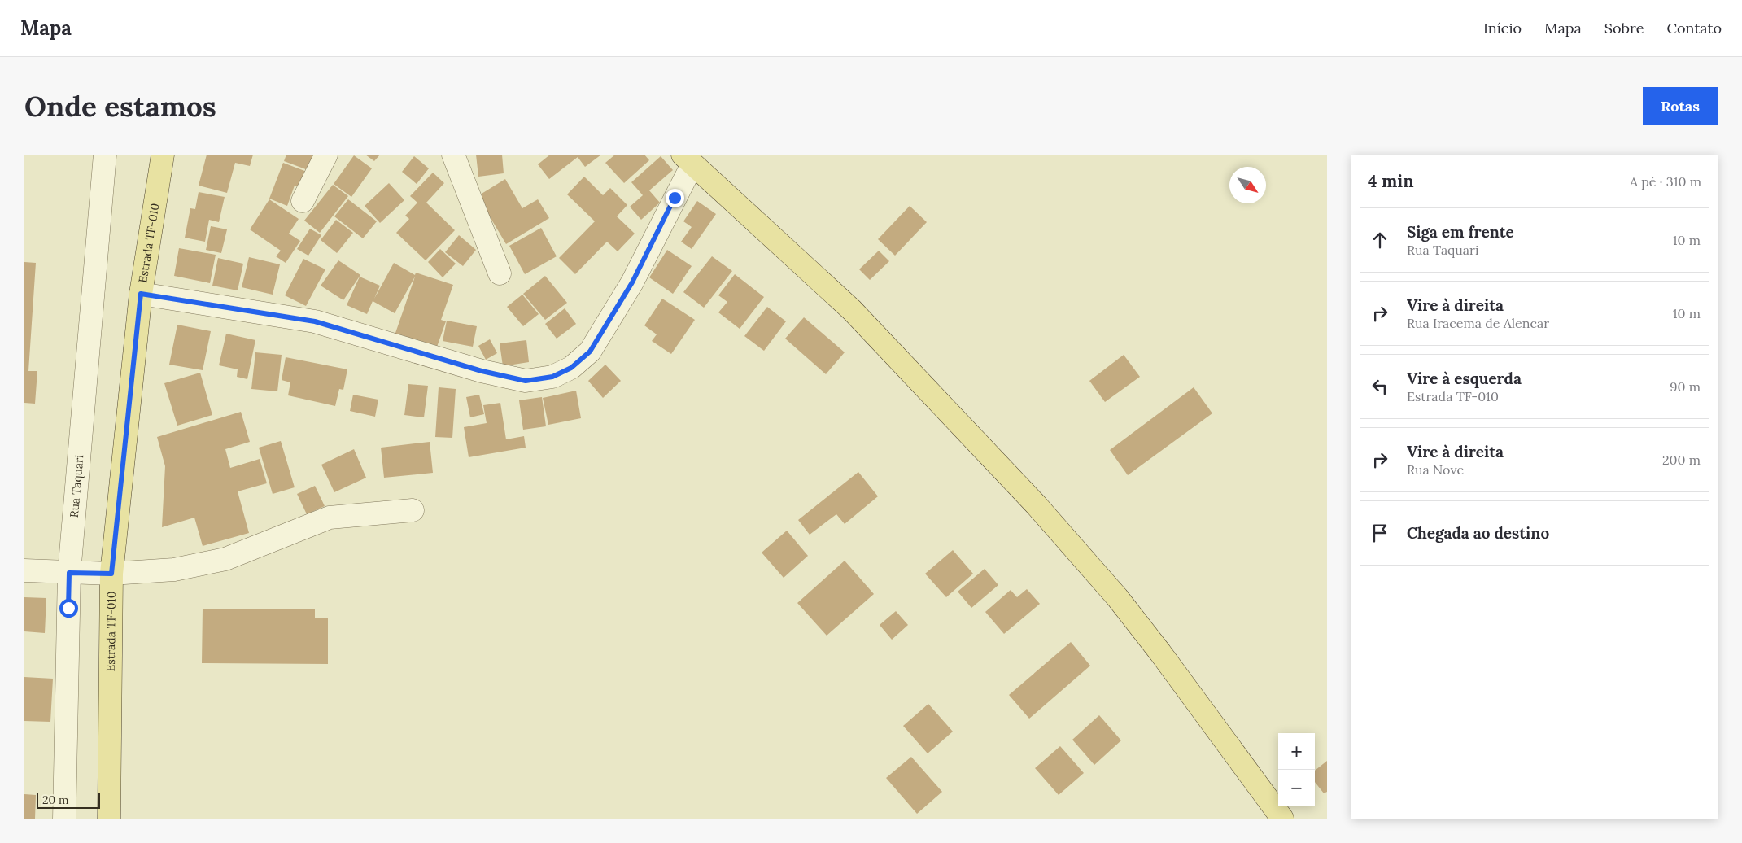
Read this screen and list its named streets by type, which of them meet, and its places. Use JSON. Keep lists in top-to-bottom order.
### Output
{
  "streets": {
    "main road": ["Estrada TF-010"],
    "street": ["Rua Taquari"]
  },
  "scale_bar": "20 m",
  "north": "bottom right",
  "page": {
    "header": "Mapa",
    "nav": [
      "Início",
      "Mapa",
      "Sobre",
      "Contato"
    ],
    "buttons": "Rotas",
    "title": "Onde estamos",
    "heading": ["4 min", "A pé · 310 m"],
    "list": [
      ["Siga em frente", "Rua Taquari", "10 m"],
      ["Vire à direita", "Rua Iracema de Alencar", "10 m"],
      ["Vire à esquerda", "Estrada TF-010", "90 m"],
      ["Vire à direita", "Rua Nove", "200 m"],
      "Chegada ao destino"
    ],
    "map_buttons": ["+", "−"],
    "scale": "20 m"
  }
}
